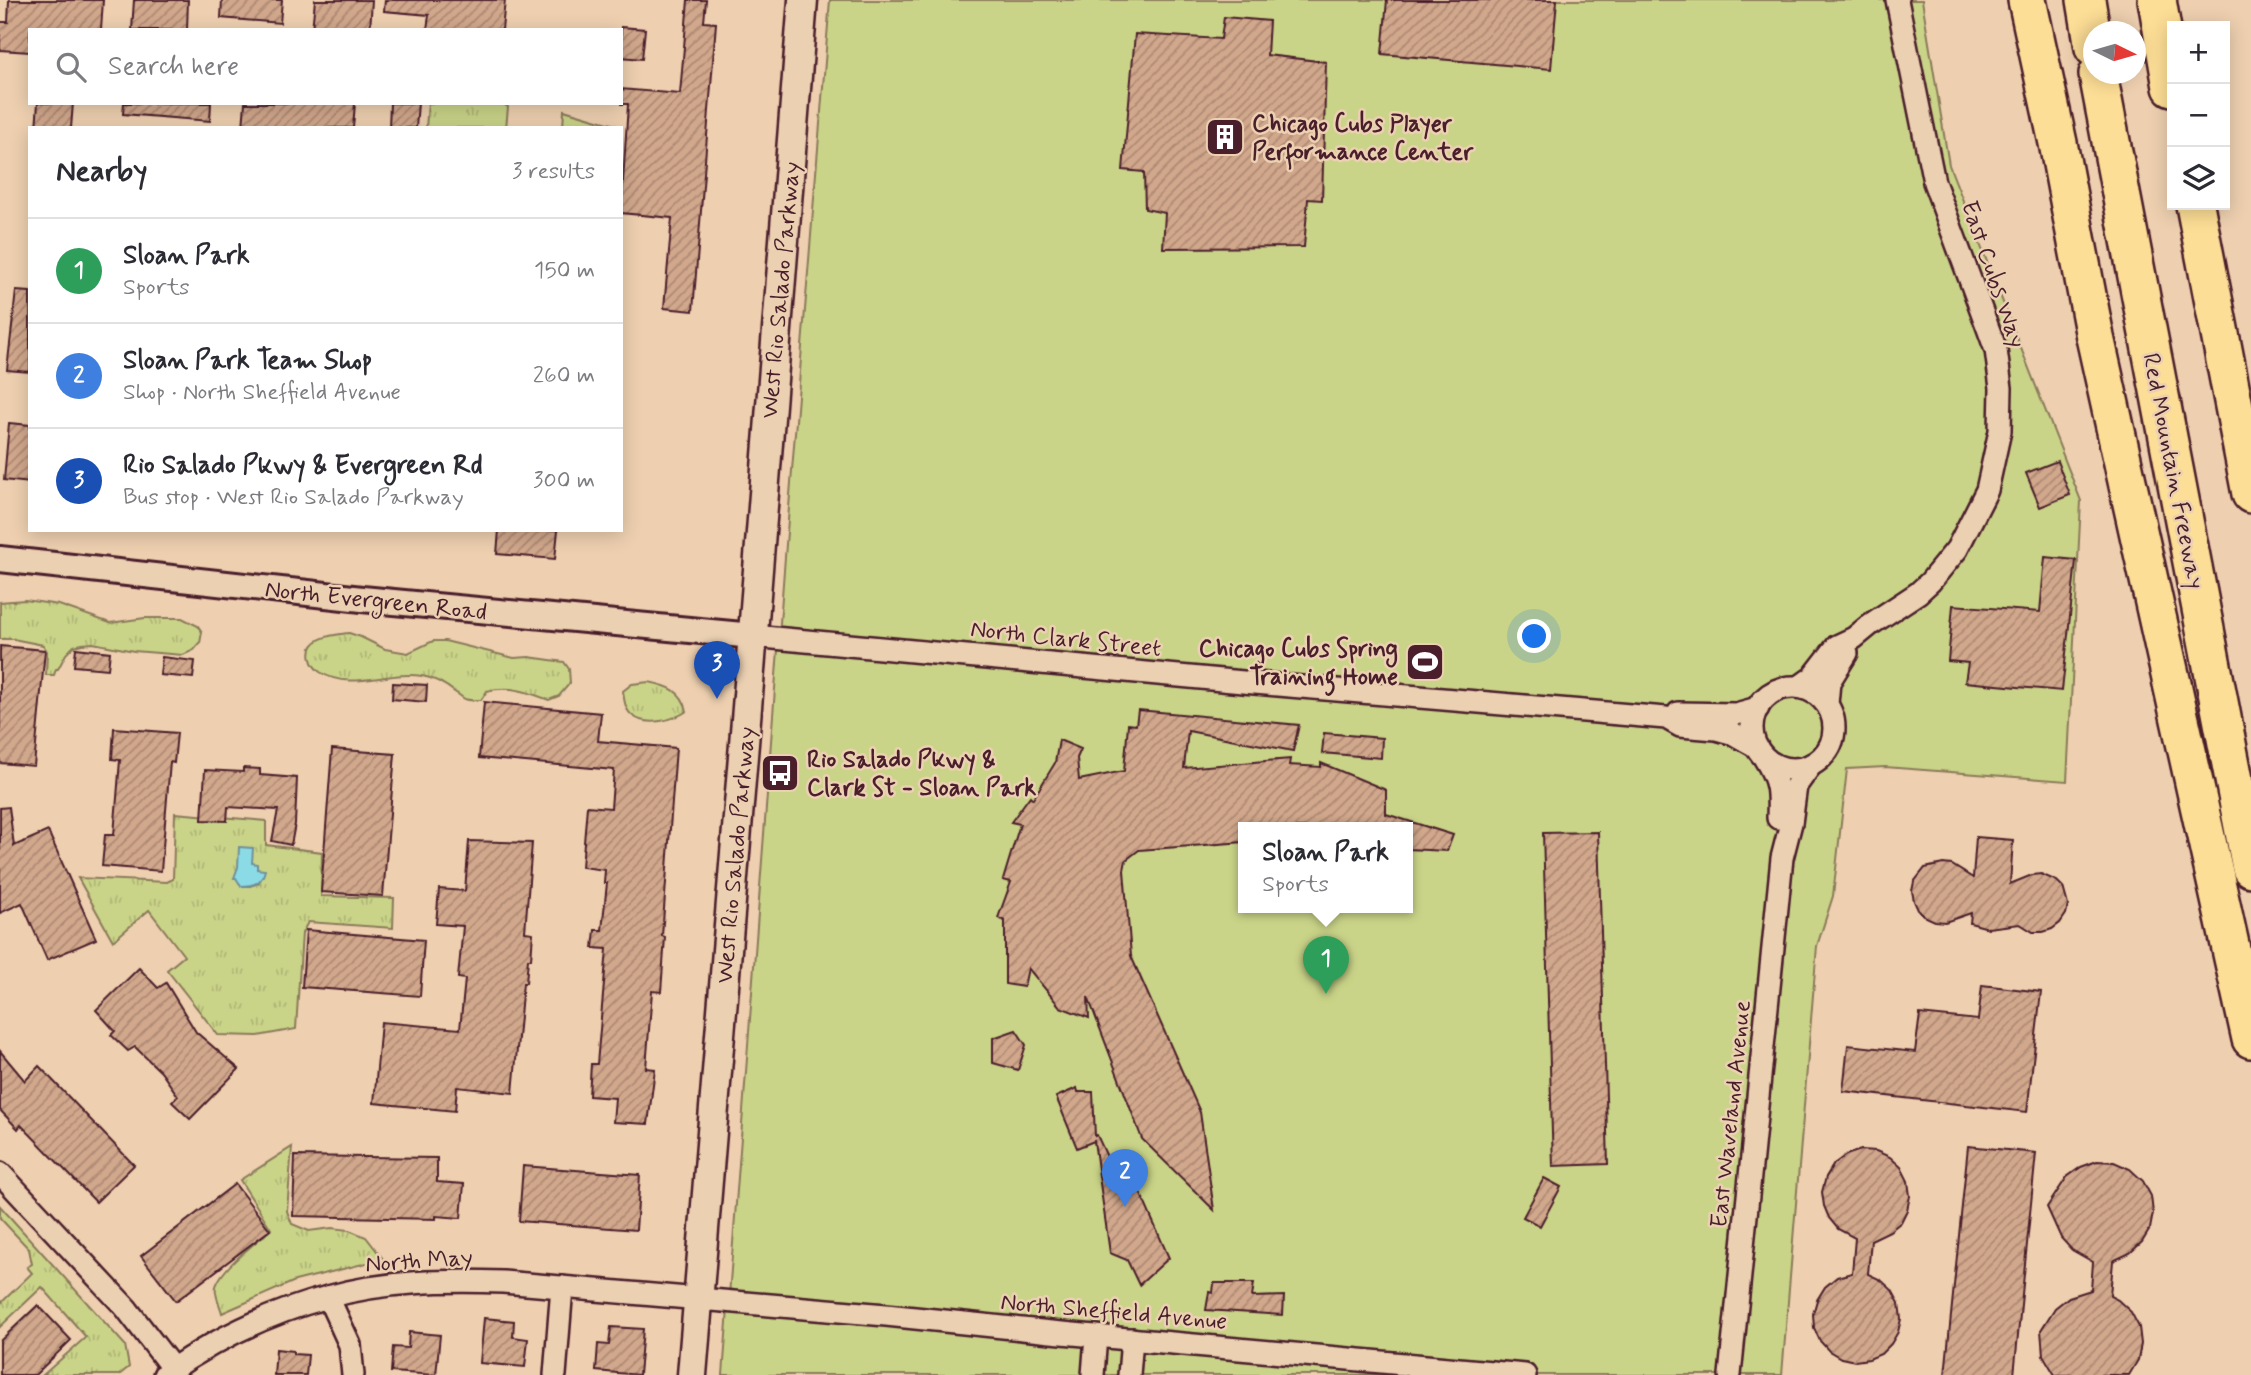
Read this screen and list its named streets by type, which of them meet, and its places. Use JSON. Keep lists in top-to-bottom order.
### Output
{
  "streets": {
    "highway": ["Red Mountain Freeway"],
    "main road": ["West Rio Salado Parkway"],
    "street": [
      "East Cubs Way",
      "North Evergreen Road",
      "North Clark Street",
      "East Waveland Avenue",
      "North May",
      "North Sheffield Avenue"
    ]
  },
  "crossings": [
    ["East Cubs Way", "North Clark Street"],
    ["East Cubs Way", "East Waveland Avenue"],
    ["West Rio Salado Parkway", "North Evergreen Road"],
    ["West Rio Salado Parkway", "North Clark Street"],
    ["West Rio Salado Parkway", "North May"],
    ["West Rio Salado Parkway", "North Sheffield Avenue"],
    ["North Evergreen Road", "North Clark Street"],
    ["North Clark Street", "East Waveland Avenue"],
    ["North May", "North Sheffield Avenue"]
  ],
  "places": {
    "building": ["Chicago Cubs Player Performance Center"],
    "sports": ["Chicago Cubs Spring Training Home"],
    "bus stop": ["Rio Salado Pkwy & Clark St - Sloan Park"]
  },
  "north": "right",
  "page": {
    "map_buttons": ["+", "−"],
    "search": "Search here",
    "heading": ["Nearby", "3 results"],
    "list": [
      {
        "mark": "1",
        "name": "Sloan Park",
        "note": "Sports",
        "value": "150 m"
      },
      {
        "mark": "2",
        "name": "Sloan Park Team Shop",
        "note": "Shop · North Sheffield Avenue",
        "value": "260 m"
      },
      {
        "mark": "3",
        "name": "Rio Salado Pkwy & Evergreen Rd",
        "note": "Bus stop · West Rio Salado Parkway",
        "value": "300 m"
      }
    ],
    "pins": ["3", "1", "2"],
    "popup": ["Sloan Park", "Sports"]
  }
}
